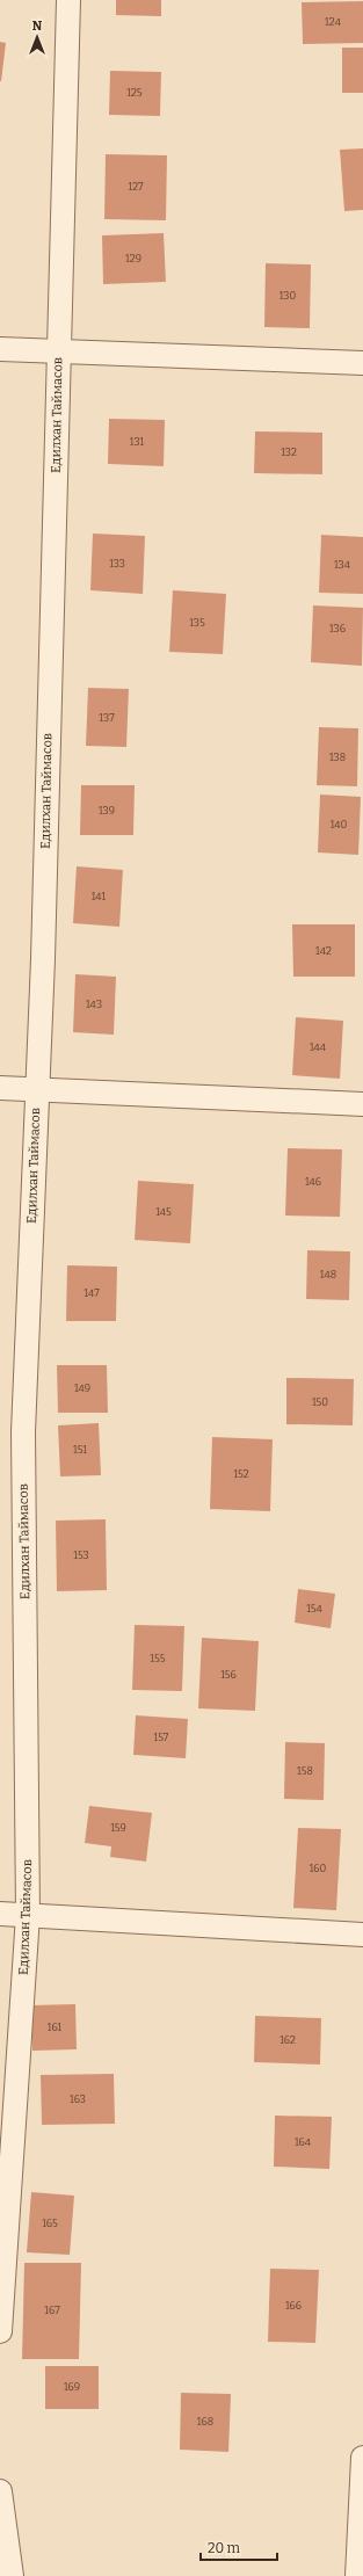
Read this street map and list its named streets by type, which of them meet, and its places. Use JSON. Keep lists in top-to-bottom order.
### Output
{
  "streets": {
    "street": ["Едилхан Таймасов"]
  },
  "house_numbers": [
    "124",
    "125",
    "127",
    "129",
    "130",
    "131",
    "132",
    "133",
    "134",
    "135",
    "136",
    "137",
    "138",
    "139",
    "140",
    "141",
    "142",
    "143",
    "144",
    "146",
    "145",
    "148",
    "147",
    "149",
    "150",
    "151",
    "152",
    "153",
    "154",
    "155",
    "156",
    "157",
    "158",
    "159",
    "160",
    "161",
    "162",
    "163",
    "164",
    "165",
    "166",
    "167",
    "169",
    "168"
  ],
  "scale_bar": "20 m",
  "north": "top"
}
